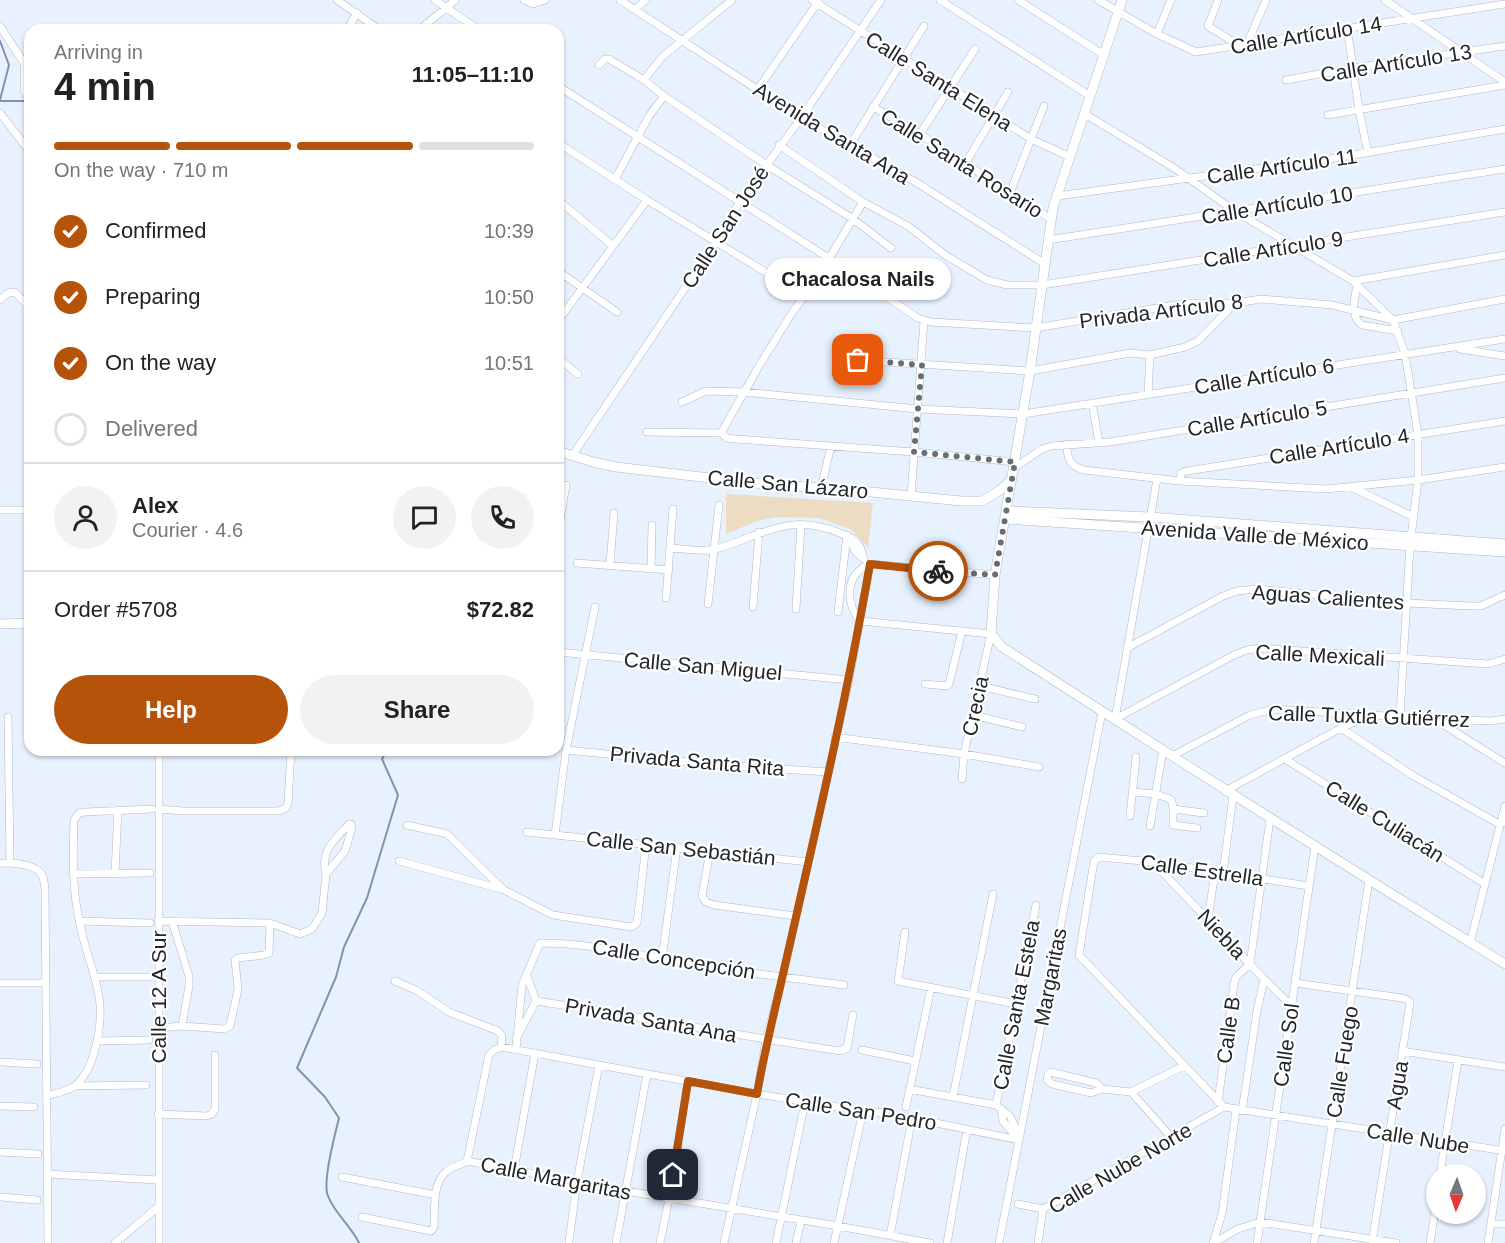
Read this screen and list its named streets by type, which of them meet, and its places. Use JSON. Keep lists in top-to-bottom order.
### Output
{
  "streets": {
    "main road": ["Calle San Lázaro", "Avenida Valle de México"],
    "street": [
      "Calle Artículo 14",
      "Calle Artículo 13",
      "Calle Santa Elena",
      "Avenida Santa Ana",
      "Calle Santa Rosario",
      "Calle Artículo 11",
      "Calle Artículo 10",
      "Calle San José",
      "Calle Artículo 9",
      "Privada Artículo 8",
      "Calle Artículo 6",
      "Calle Artículo 5",
      "Calle Artículo 4",
      "Aguas Calientes",
      "Calle Mexicali",
      "Calle San Miguel",
      "Crecia",
      "Calle Tuxtla Gutiérrez",
      "Privada Santa Rita",
      "Calle Culiacán",
      "Calle San Sebastián",
      "Calle Estrella",
      "Niebla",
      "Calle Concepción",
      "Margaritas",
      "Calle 12 A Sur",
      "Calle Santa Estela",
      "Privada Santa Ana",
      "Calle B",
      "Calle Sol",
      "Calle Fuego",
      "Agua",
      "Calle San Pedro",
      "Calle Nube",
      "Calle Nube Norte",
      "Calle Margaritas"
    ]
  },
  "crossings": [
    ["Calle Santa Elena", "Calle San José"],
    ["Avenida Santa Ana", "Calle San José"],
    ["Calle San José", "Calle Artículo 9"],
    ["Calle San José", "Calle San Lázaro"],
    ["Calle San Miguel", "Calle San Sebastián"],
    ["Privada Santa Rita", "Calle San Sebastián"],
    ["Calle Estrella", "Niebla"],
    ["Calle Estrella", "Calle Sol"],
    ["Niebla", "Calle B"],
    ["Niebla", "Calle Sol"],
    ["Margaritas", "Calle San Pedro"],
    ["Calle Sol", "Calle Nube"],
    ["Calle Fuego", "Agua"],
    ["Calle Fuego", "Calle Nube"],
    ["Agua", "Calle Nube"],
    ["Calle Nube", "Calle Nube Norte"]
  ],
  "places": ["Chacalosa Nails"],
  "north": "bottom",
  "page": {
    "heading": ["4 min", "Arriving in", "11:05–11:10"],
    "panel": [
      "Alex",
      "Courier · 4.6",
      "Order #5708",
      "$72.82"
    ],
    "bar": "On the way · 710 m",
    "list": [
      ["Confirmed", "10:39"],
      ["Preparing", "10:50"],
      ["On the way", "10:51"],
      "Delivered"
    ],
    "bubble": "Chacalosa Nails",
    "buttons": ["Help", "Share"]
  }
}
